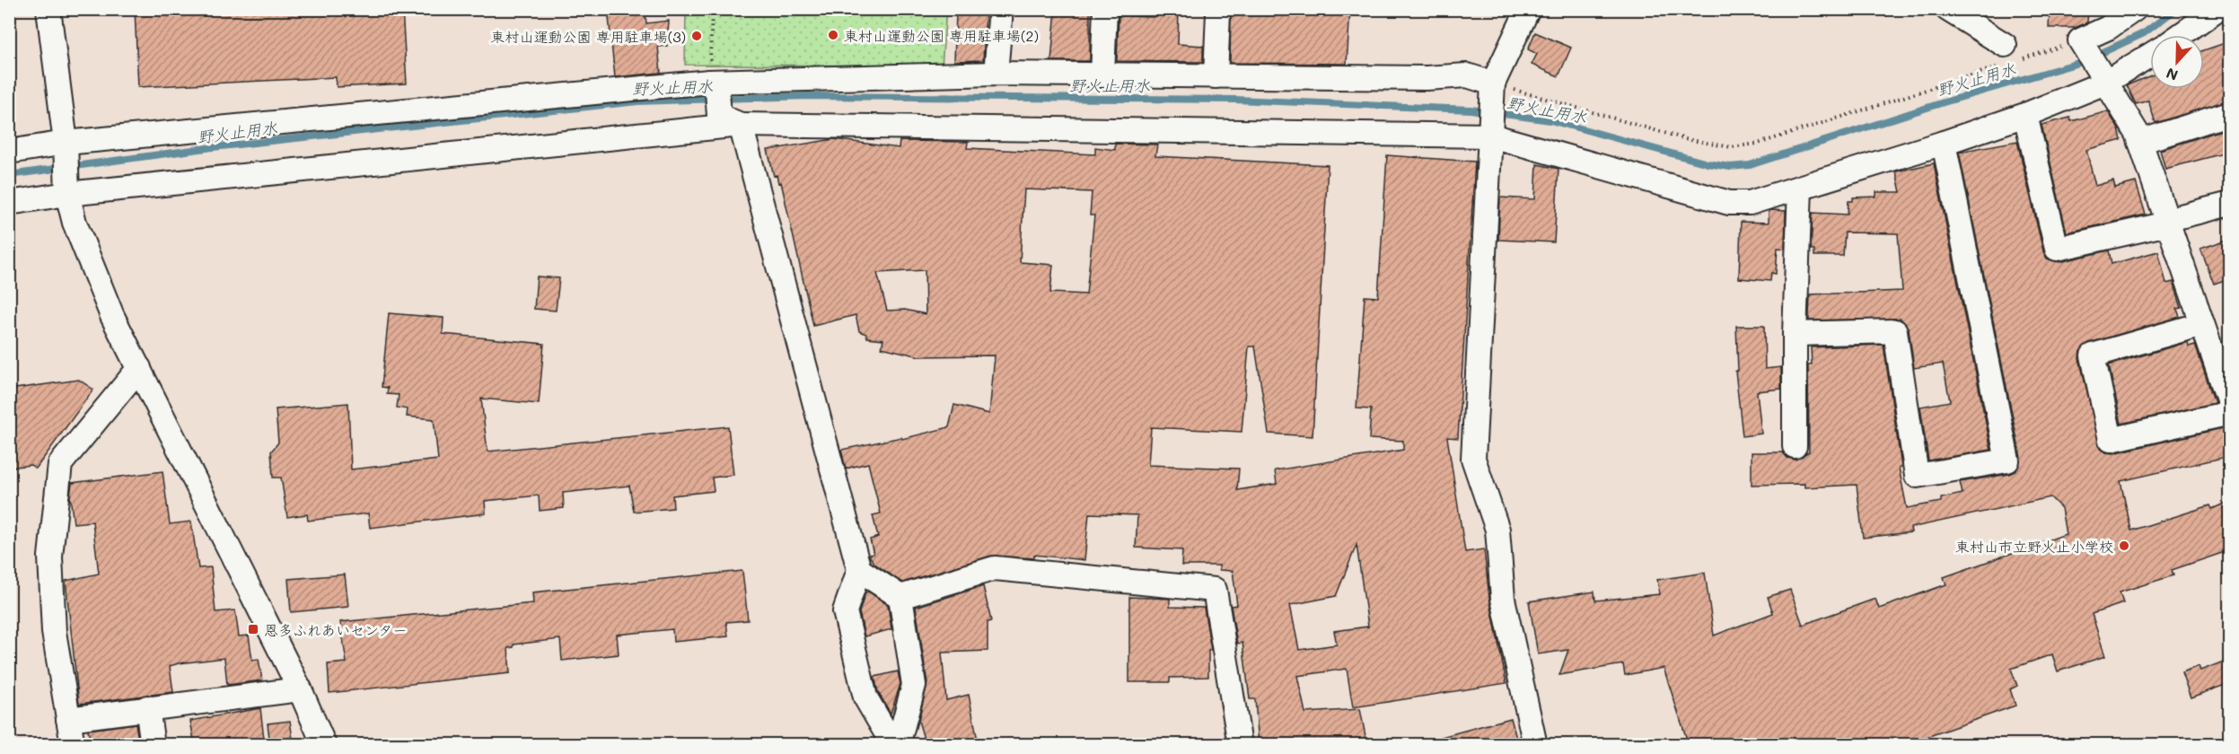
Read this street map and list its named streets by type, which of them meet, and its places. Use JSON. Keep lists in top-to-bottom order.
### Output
{
  "water": ["野火止用水"],
  "places": {
    "other": ["東村山運動公園 専用駐車場(2)", "東村山運動公園 専用駐車場(3)", "東村山市立野火止小学校"],
    "transit": ["恩多ふれあいセンター"]
  },
  "north": "bottom"
}
